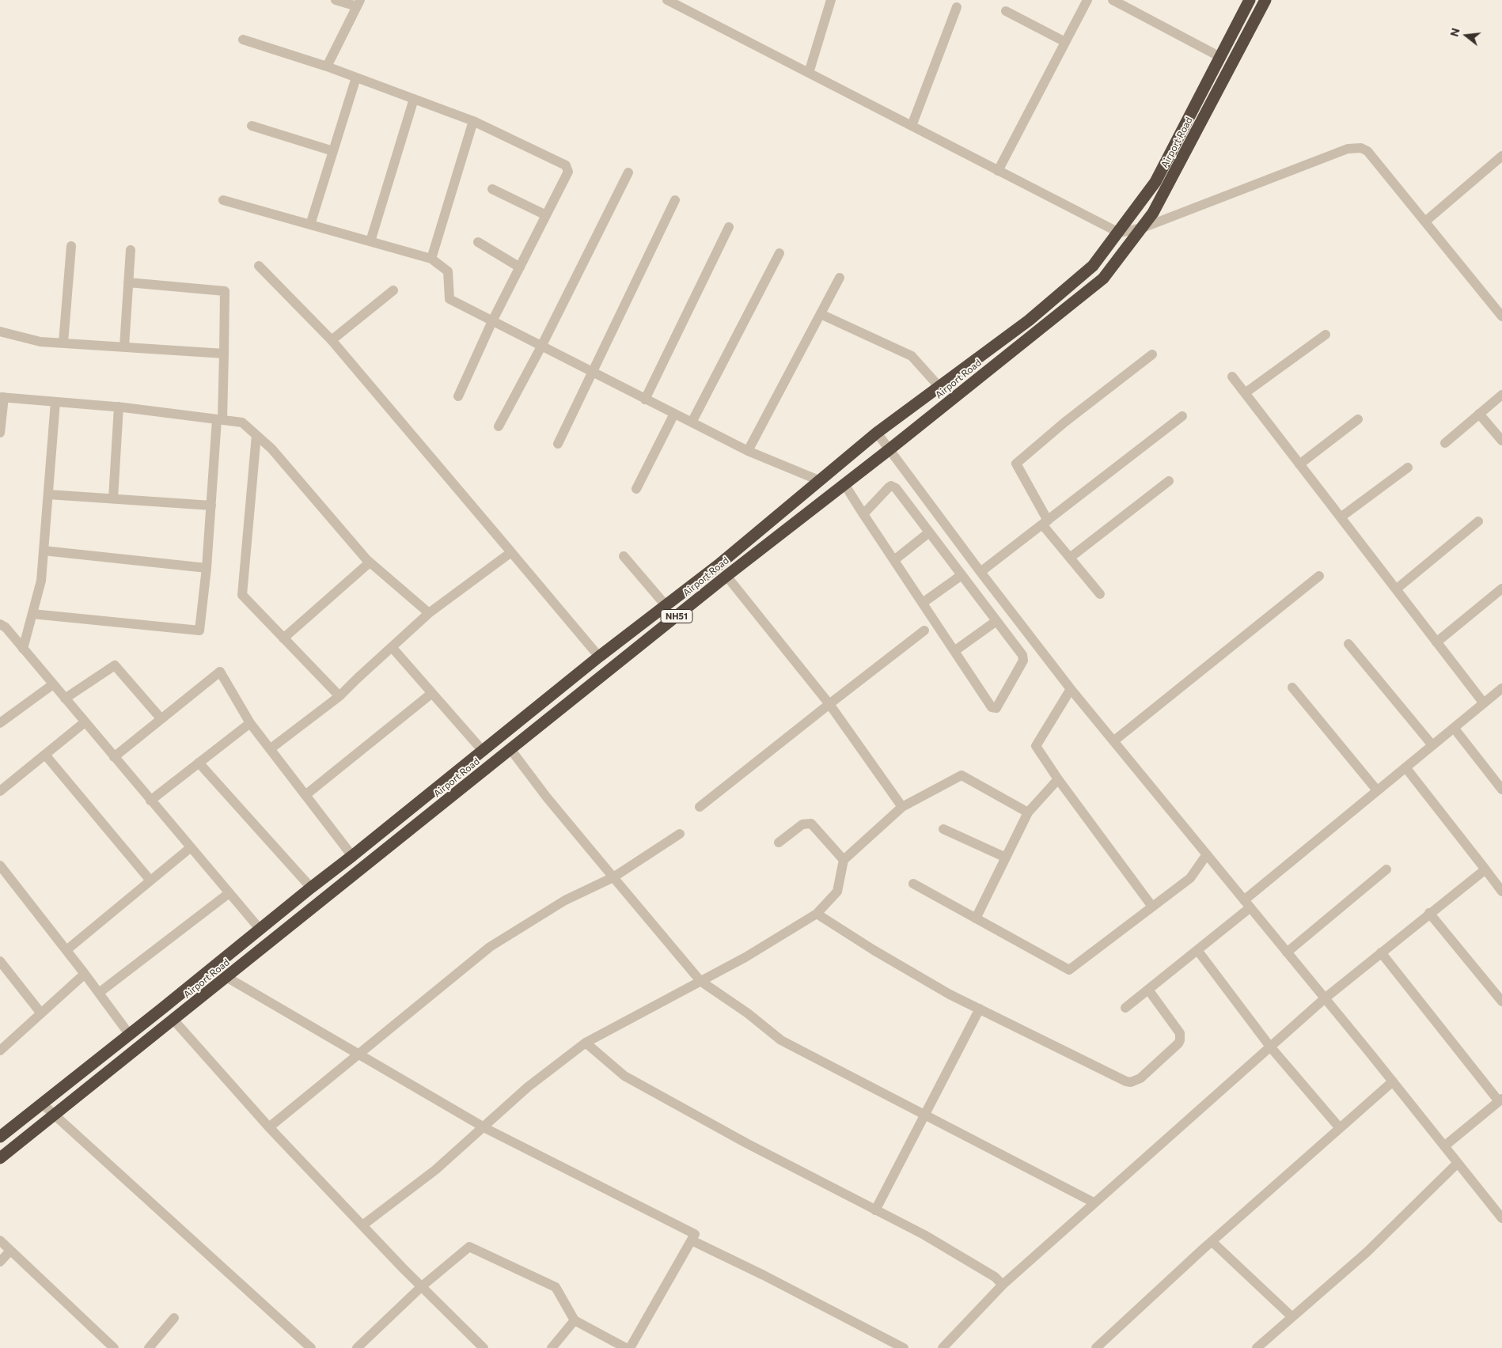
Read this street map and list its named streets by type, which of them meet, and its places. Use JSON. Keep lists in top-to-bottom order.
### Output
{
  "streets": {
    "highway": ["Airport Road", "NH51"]
  },
  "north": "left"
}
